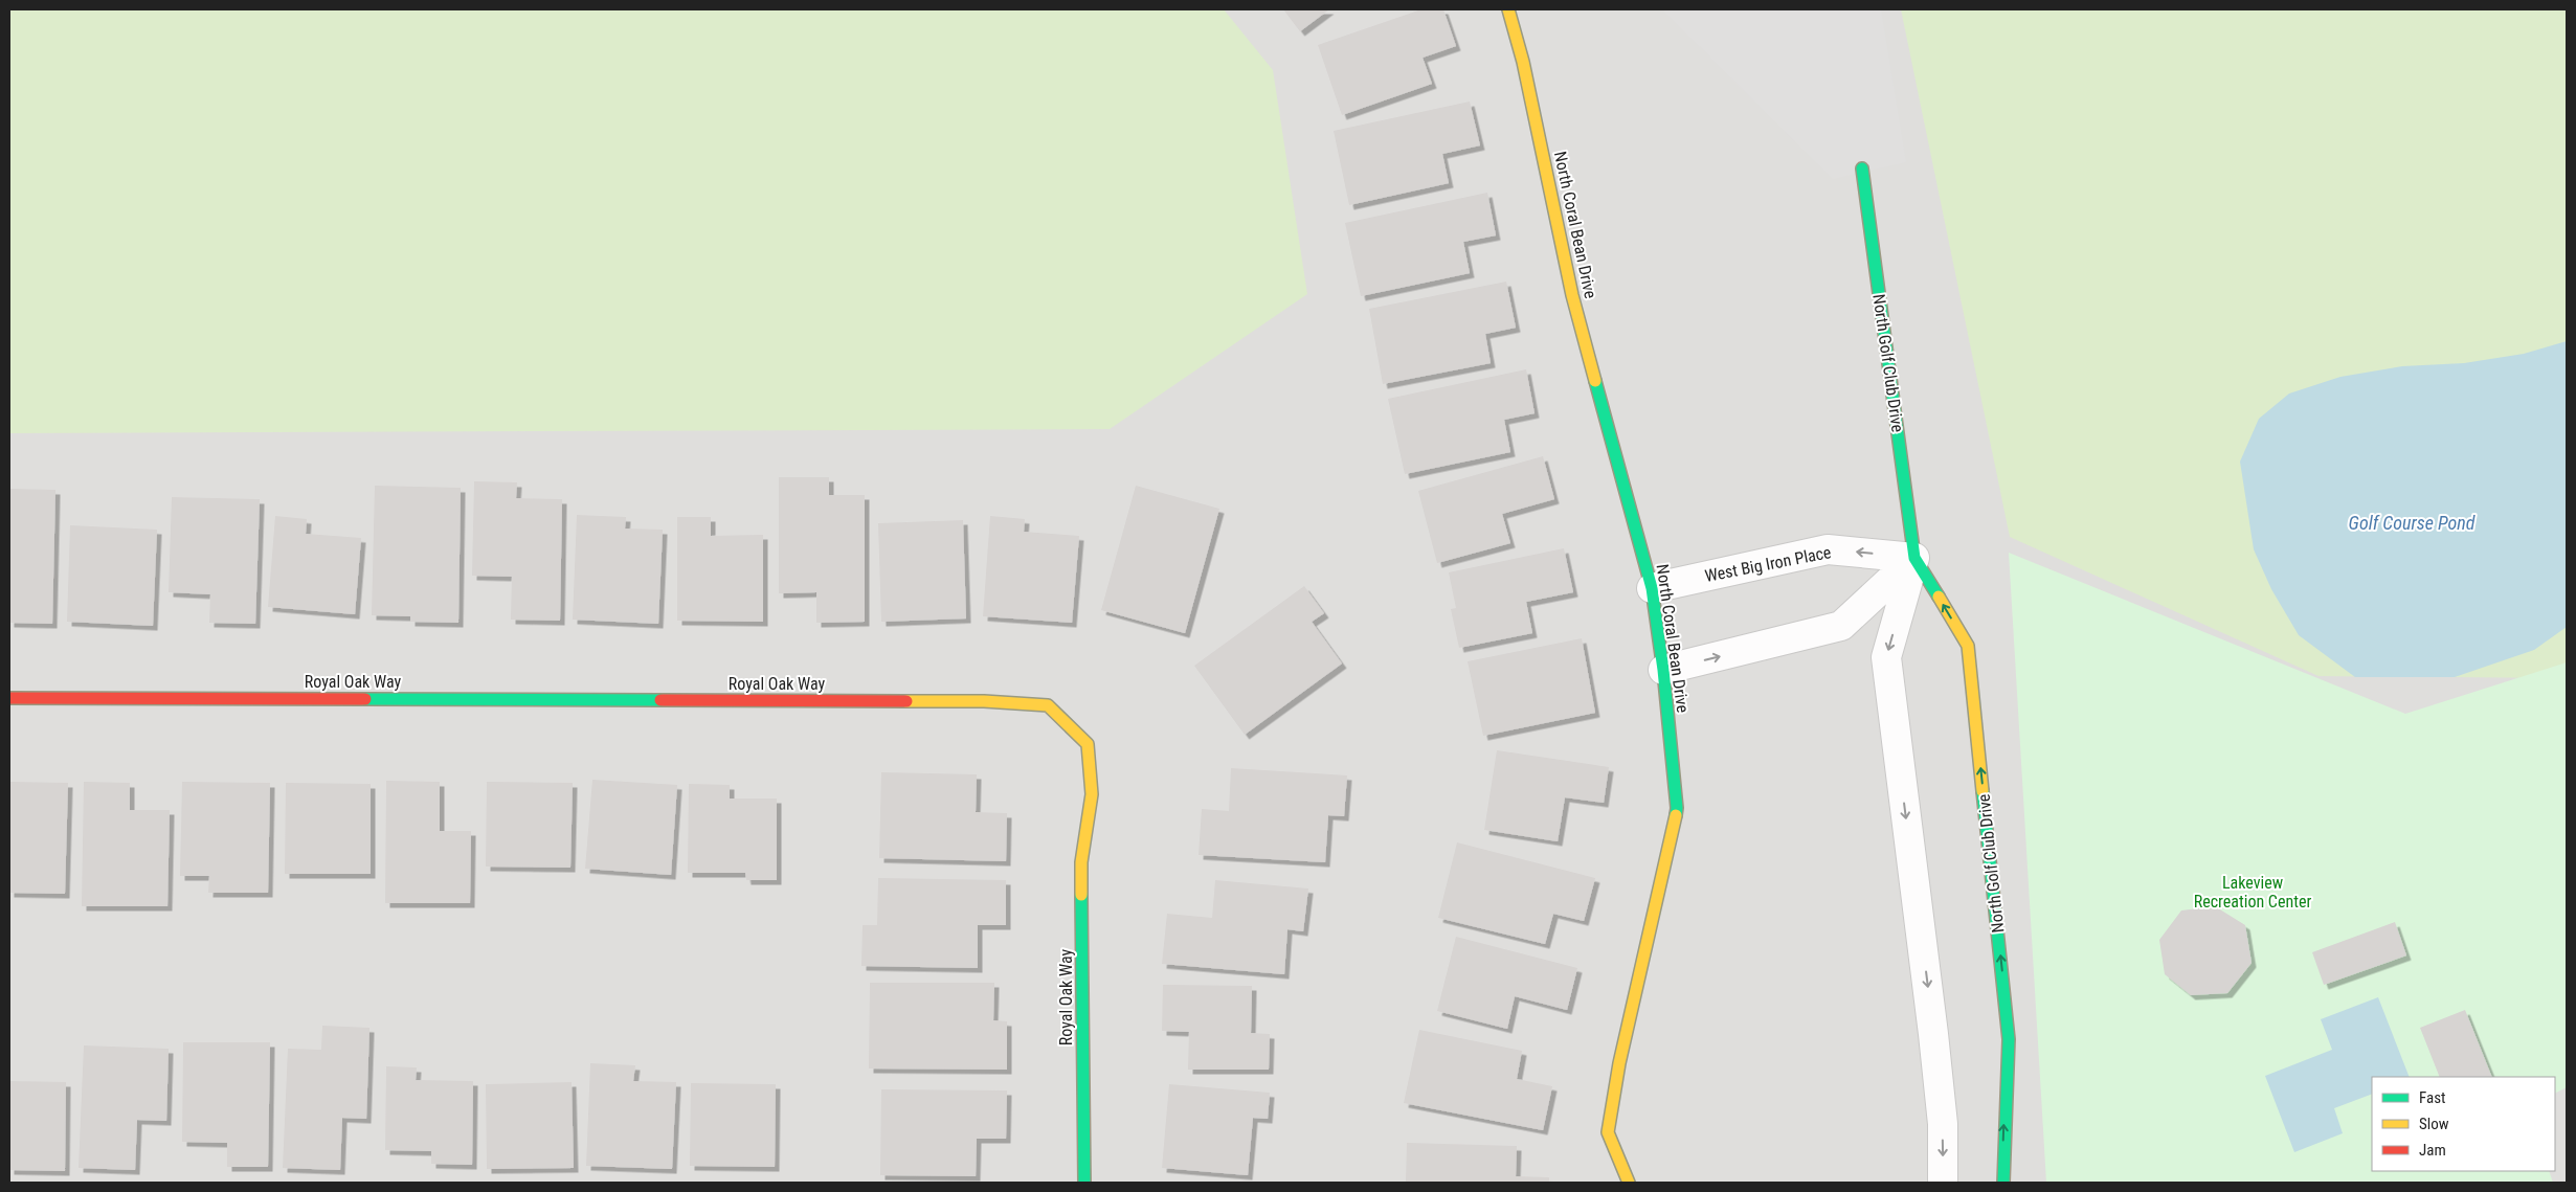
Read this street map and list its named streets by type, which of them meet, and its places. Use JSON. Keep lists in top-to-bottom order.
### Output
{
  "streets": {
    "street": [
      "North Coral Bean Drive",
      "North Golf Club Drive",
      "West Big Iron Place",
      "Royal Oak Way"
    ]
  },
  "crossings": [
    ["North Coral Bean Drive", "West Big Iron Place"],
    ["North Golf Club Drive", "West Big Iron Place"]
  ],
  "water": ["Golf Course Pond"],
  "parks": ["Lakeview Recreation Center"],
  "legend": ["Fast", "Slow", "Jam"]
}
